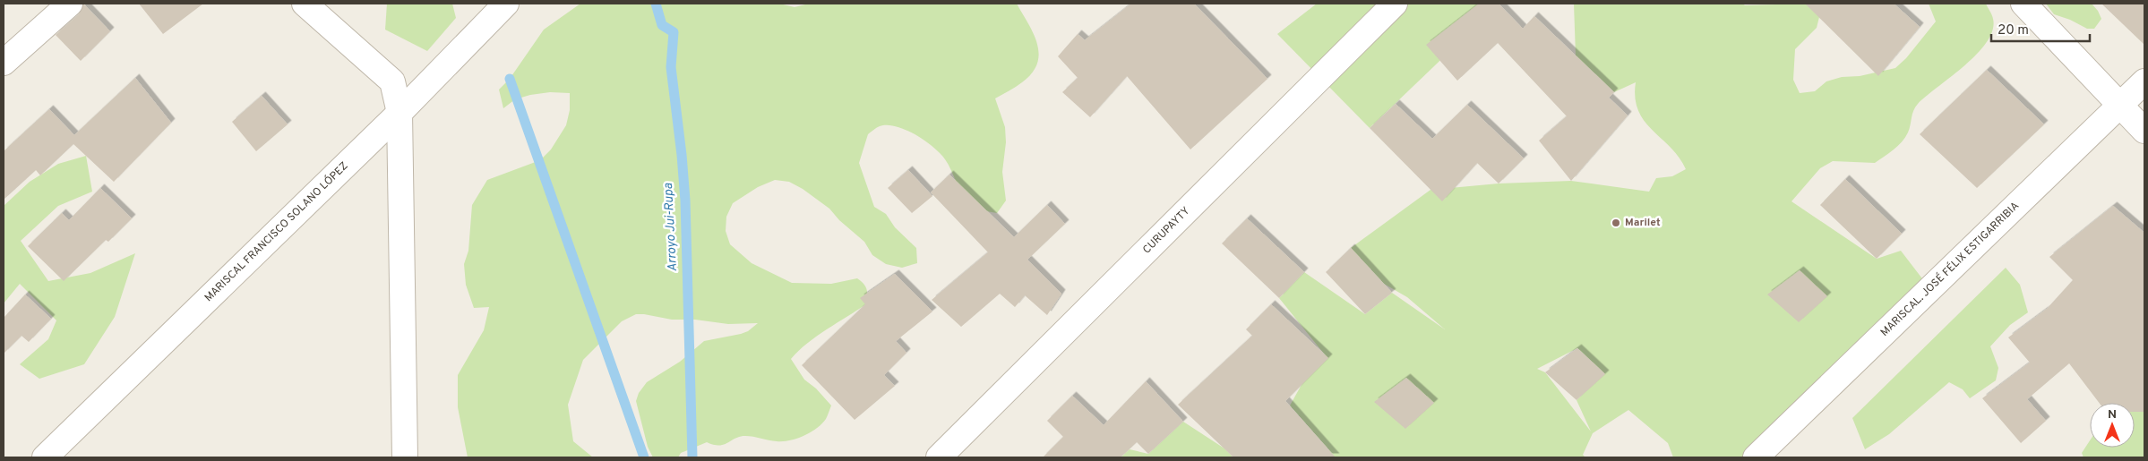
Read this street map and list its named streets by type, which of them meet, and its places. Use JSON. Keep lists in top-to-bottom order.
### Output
{
  "streets": {
    "street": ["CURUPAYTY", "MARISCAL FRANCISCO SOLANO LÓPEZ", "MARISCAL. JOSÉ FÉLIX ESTIGARRIBIA"]
  },
  "water": ["Arroyo Jui-Rupa"],
  "places": ["Marilet"],
  "scale_bar": "20 m",
  "north": "top"
}
